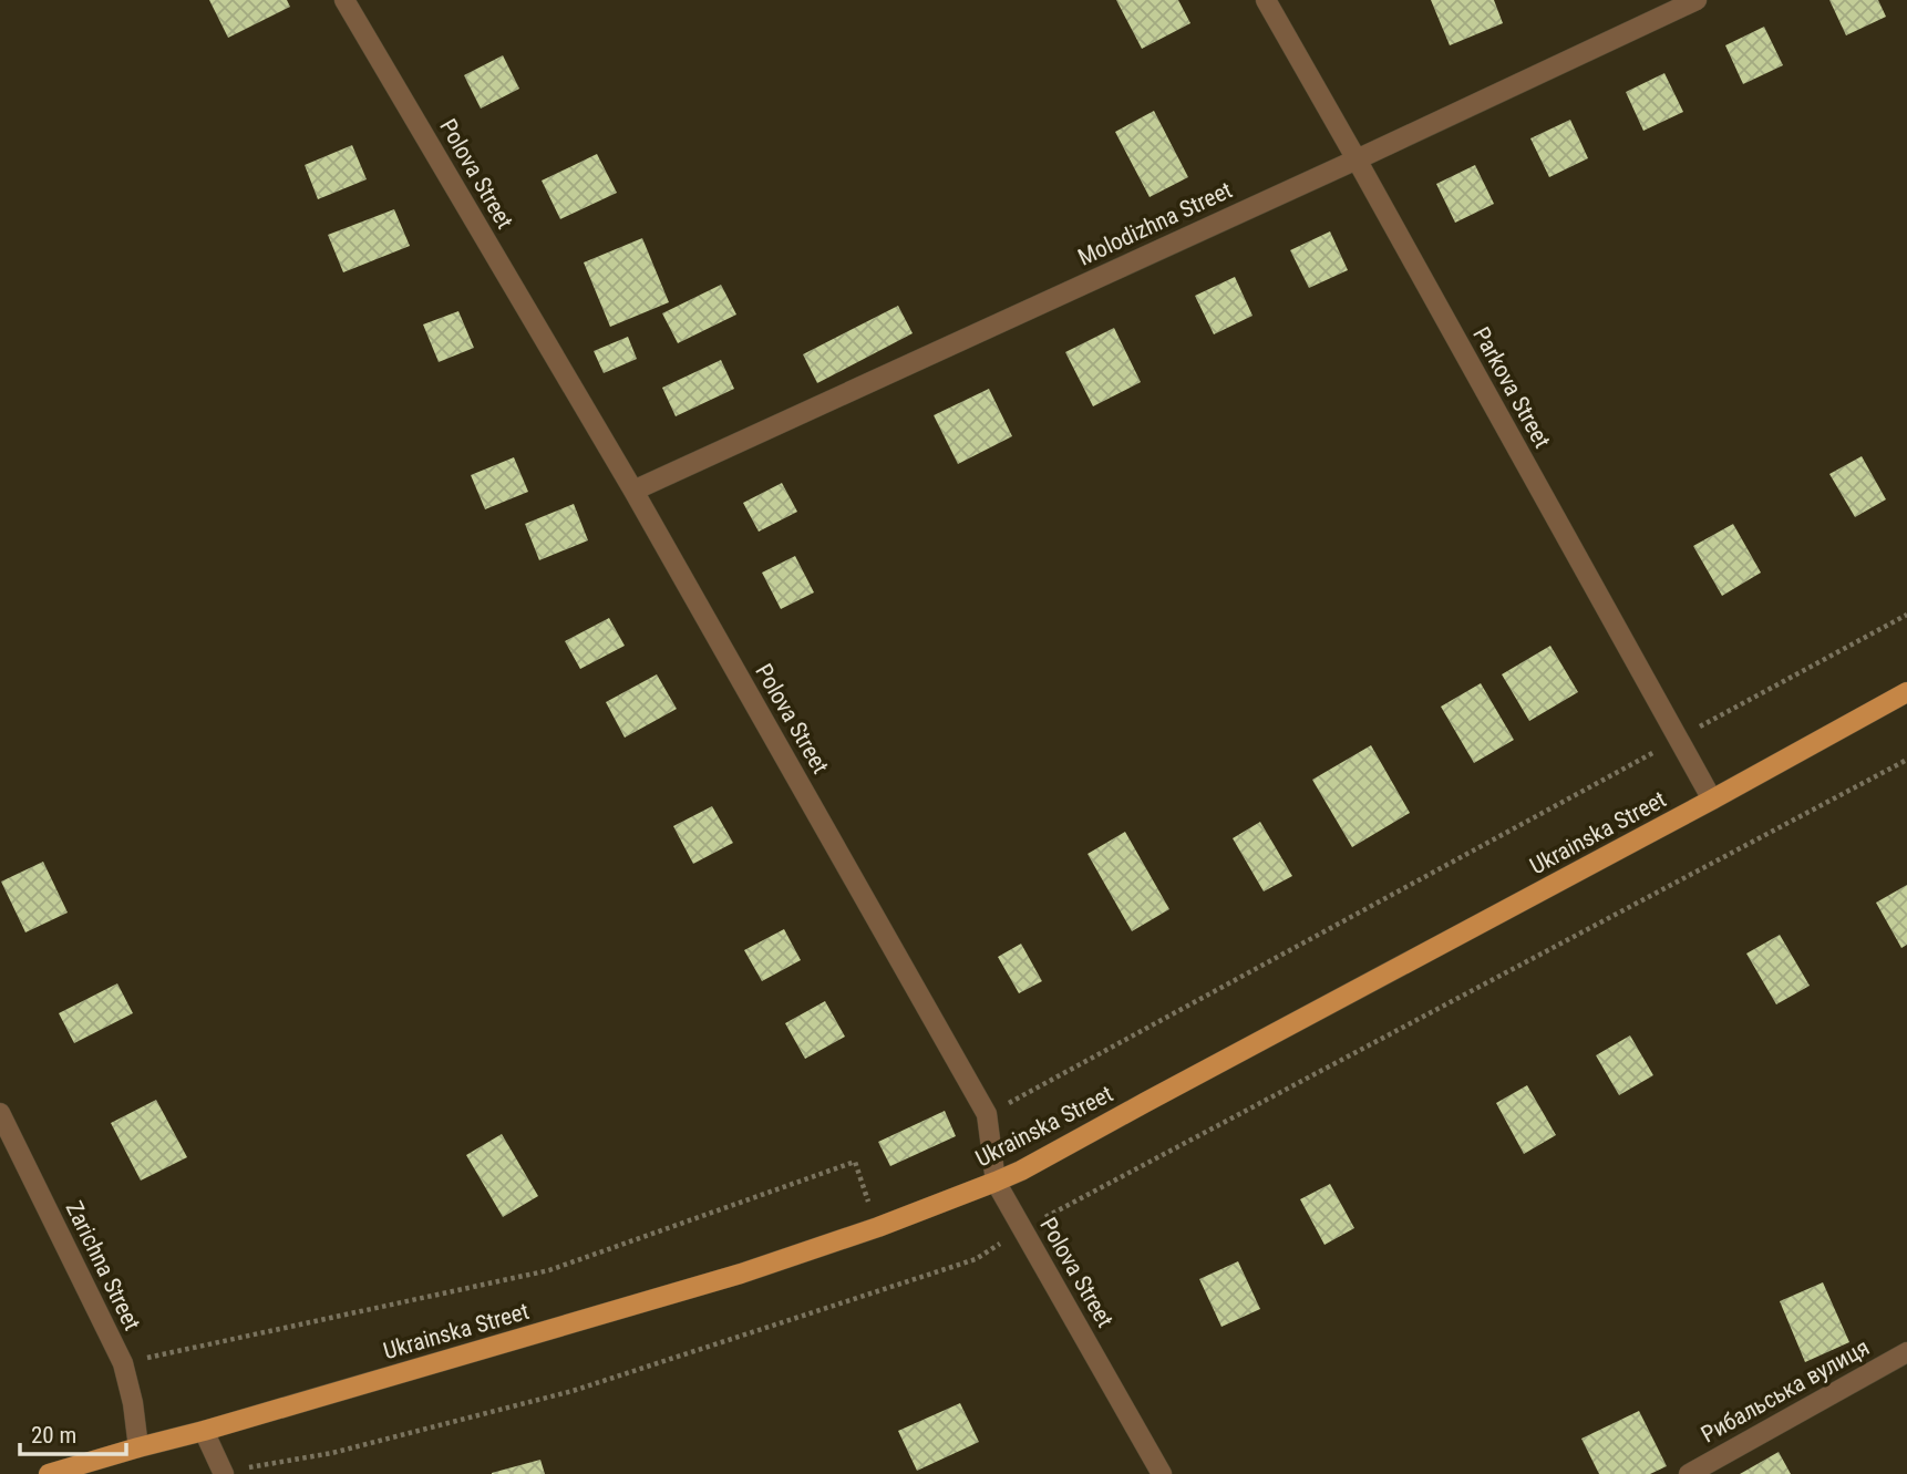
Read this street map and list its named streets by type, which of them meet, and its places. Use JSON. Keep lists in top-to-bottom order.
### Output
{
  "streets": {
    "main road": ["Ukrainska Street"],
    "street": [
      "Polova Street",
      "Molodizhna Street",
      "Parkova Street",
      "Zarichna Street",
      "Рибальська вулиця"
    ]
  },
  "crossings": [
    ["Polova Street", "Molodizhna Street"],
    ["Polova Street", "Ukrainska Street"],
    ["Molodizhna Street", "Parkova Street"],
    ["Parkova Street", "Ukrainska Street"],
    ["Ukrainska Street", "Zarichna Street"]
  ],
  "scale_bar": "20 m"
}
